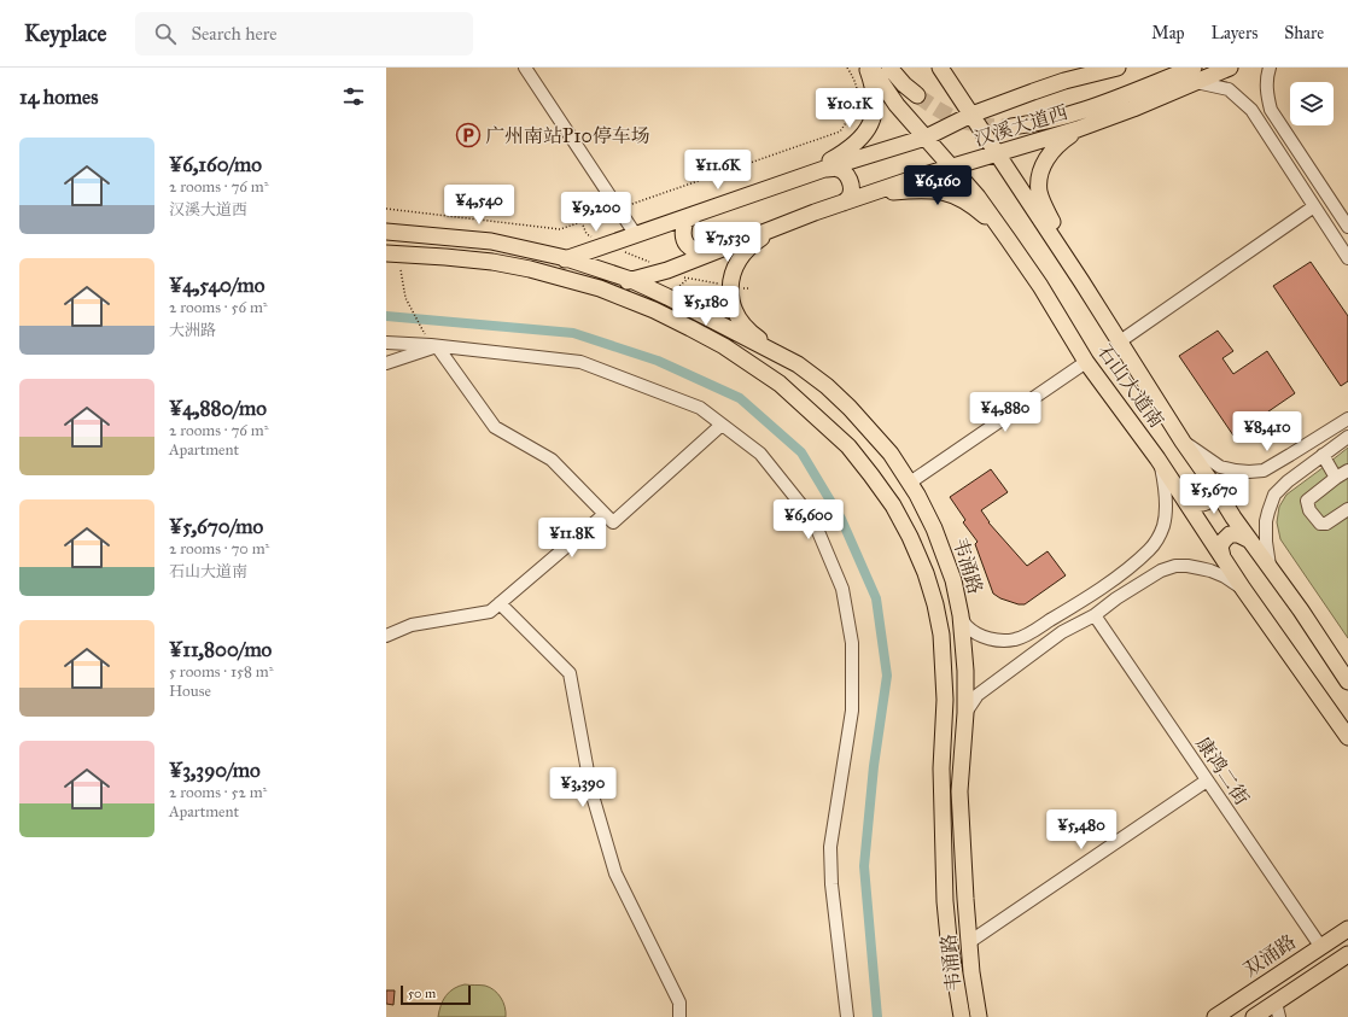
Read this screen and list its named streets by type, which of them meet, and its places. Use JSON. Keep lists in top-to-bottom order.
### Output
{
  "streets": {
    "main road": [
      "汉溪大道西",
      "石山大道南",
      "韦涌路",
      "双涌路"
    ],
    "street": ["康鸿二街"]
  },
  "crossings": [
    ["汉溪大道西", "石山大道南"],
    ["汉溪大道西", "韦涌路"],
    ["康鸿二街", "双涌路"]
  ],
  "places": {
    "parking": ["广州南站P10停车场"]
  },
  "scale_bar": "50 m",
  "page": {
    "header": "Keyplace",
    "search": "Search here",
    "nav": ["Map", "Layers", "Share"],
    "heading": "14 homes",
    "price": [
      "¥10.1K",
      "¥11.6K",
      "¥6,160",
      "¥4,540",
      "¥9,200",
      "¥7,530",
      "¥5,180",
      "¥4,880",
      "¥8,410",
      "¥5,670",
      "¥6,600",
      "¥11.8K",
      "¥3,390",
      "¥5,480"
    ],
    "list": [
      {
        "name": "¥6,160/mo",
        "note": "2 rooms · 76 m² · 汉溪大道西"
      },
      {
        "name": "¥4,540/mo",
        "note": "2 rooms · 56 m² · 大洲路"
      },
      {
        "name": "¥4,880/mo",
        "note": "2 rooms · 76 m² · Apartment"
      },
      {
        "name": "¥5,670/mo",
        "note": "2 rooms · 70 m² · 石山大道南"
      },
      {
        "name": "¥11,800/mo",
        "note": "5 rooms · 158 m² · House"
      },
      {
        "name": "¥3,390/mo",
        "note": "2 rooms · 52 m² · Apartment"
      }
    ],
    "scale": "50 m"
  }
}
